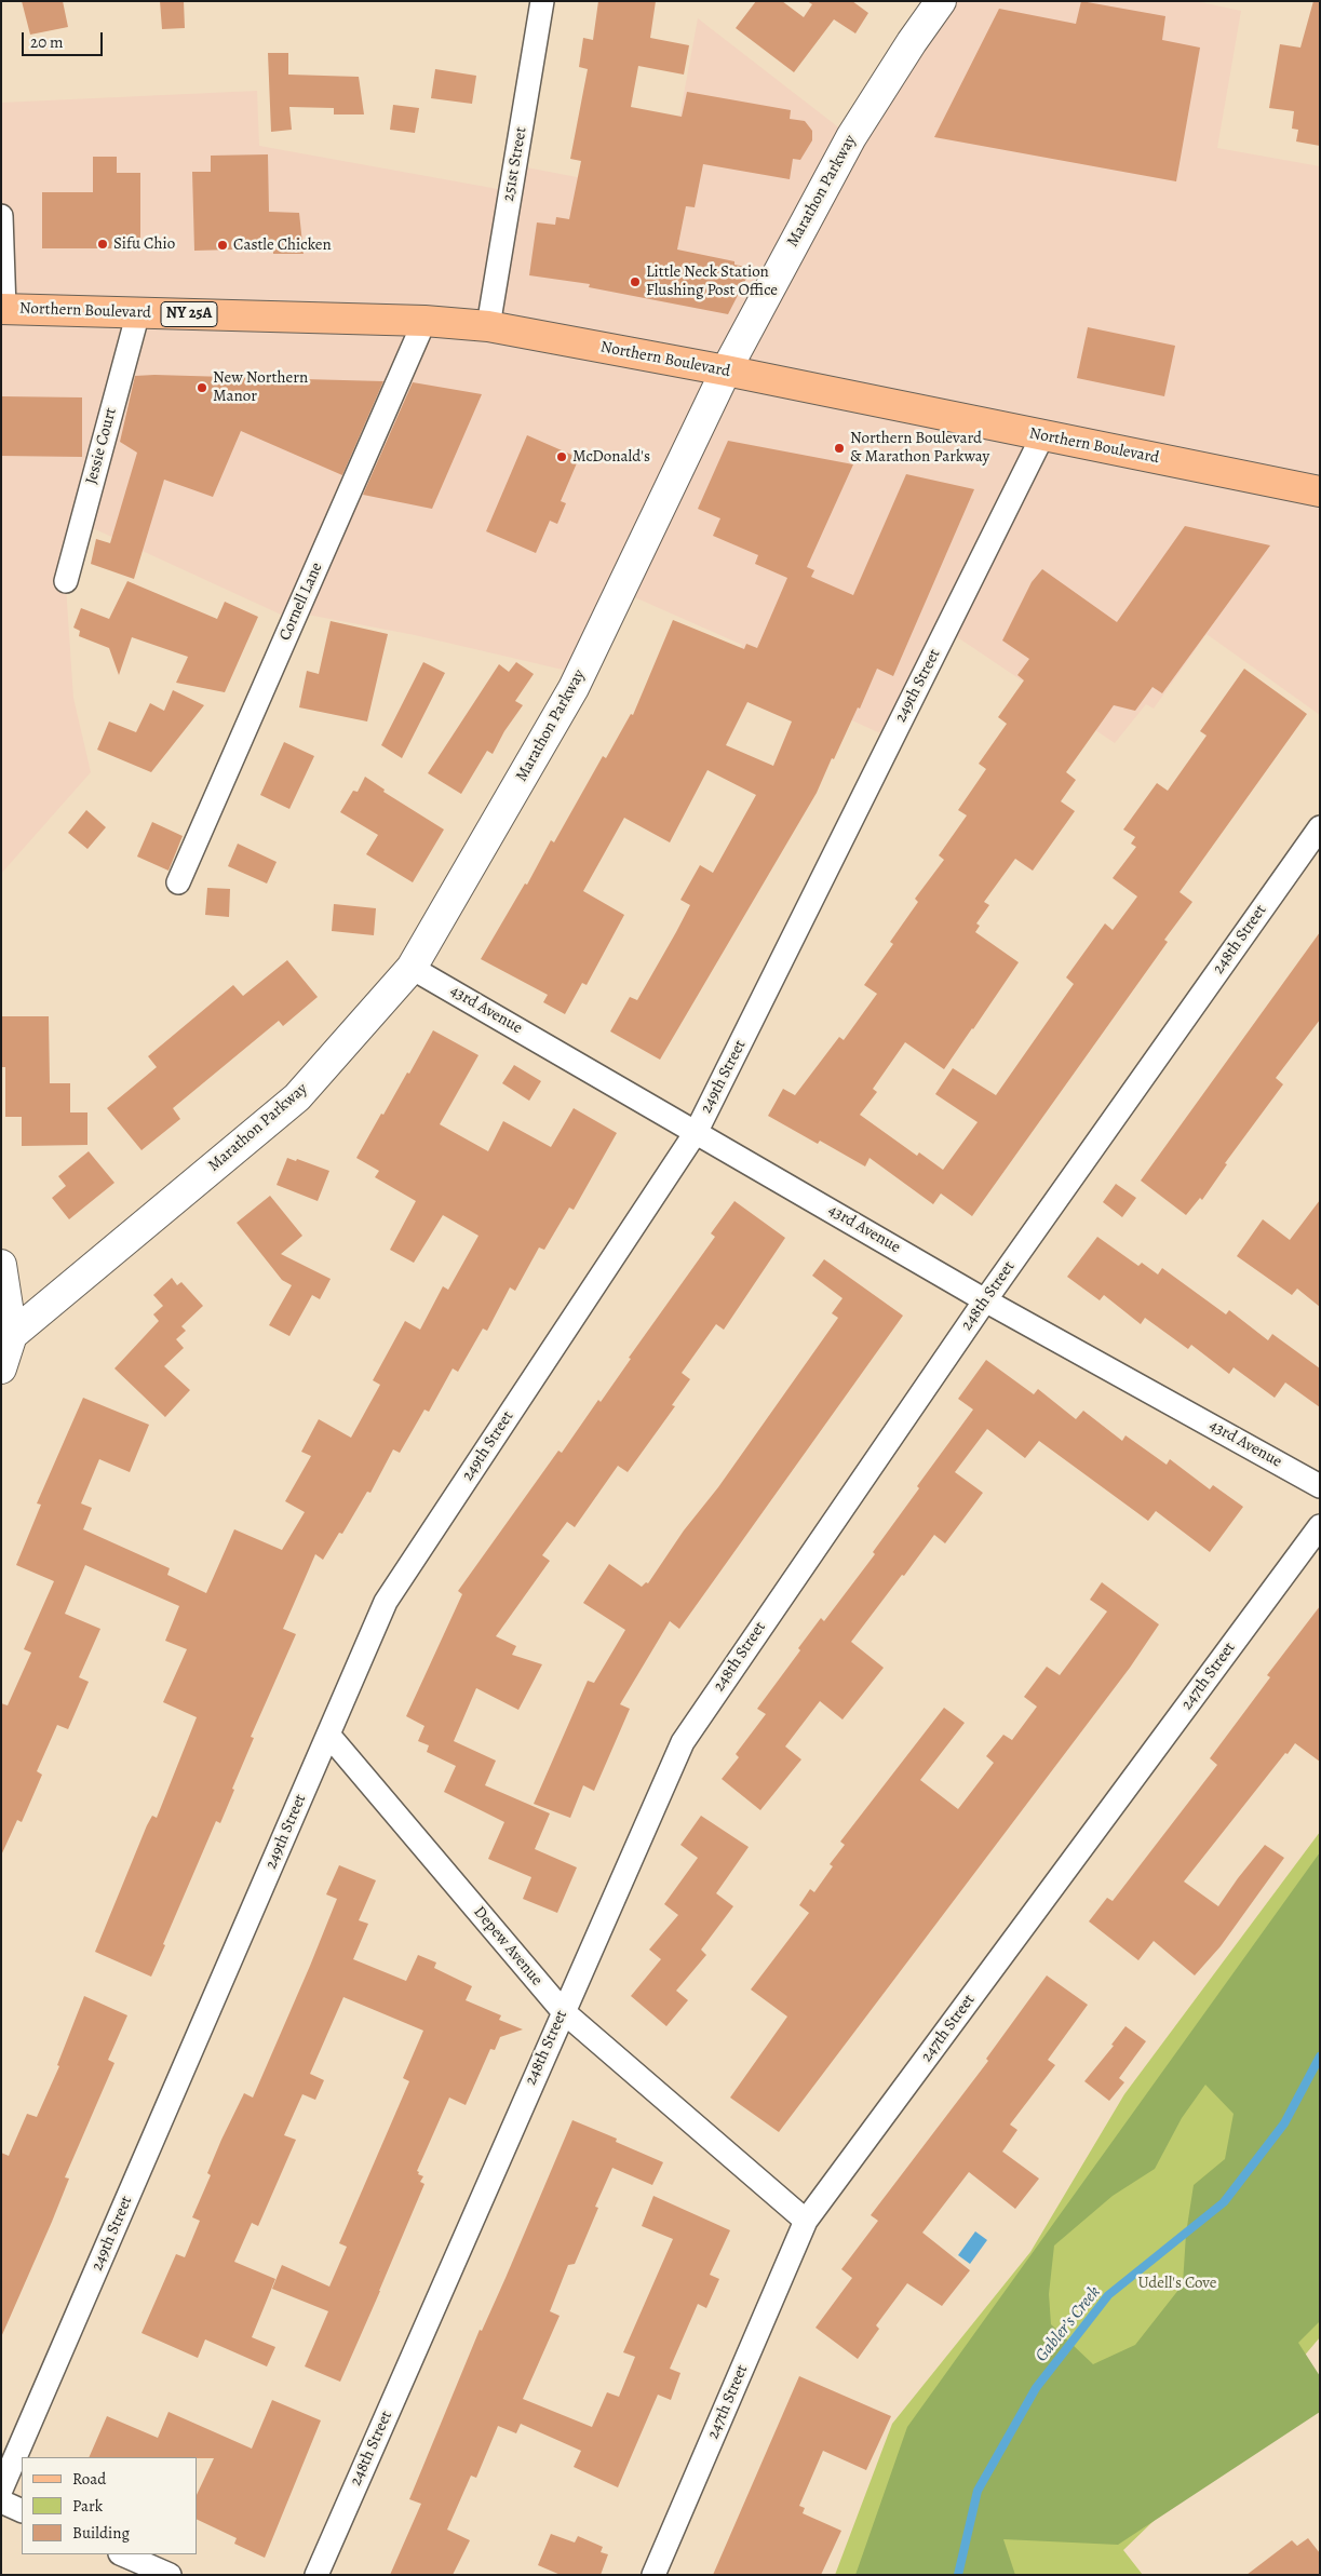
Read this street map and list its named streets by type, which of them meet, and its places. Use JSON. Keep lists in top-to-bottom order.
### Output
{
  "streets": {
    "main road": ["Northern Boulevard", "NY 25A"],
    "street": [
      "251st Street",
      "Marathon Parkway",
      "Jessie Court",
      "Cornell Lane",
      "249th Street",
      "248th Street",
      "43rd Avenue",
      "247th Street",
      "Depew Avenue"
    ]
  },
  "crossings": [
    ["251st Street", "Northern Boulevard"],
    ["Marathon Parkway", "Northern Boulevard"],
    ["Marathon Parkway", "43rd Avenue"],
    ["Northern Boulevard", "Jessie Court"],
    ["Northern Boulevard", "Cornell Lane"],
    ["Northern Boulevard", "249th Street"],
    ["249th Street", "43rd Avenue"],
    ["249th Street", "Depew Avenue"],
    ["248th Street", "43rd Avenue"],
    ["248th Street", "Depew Avenue"],
    ["247th Street", "Depew Avenue"]
  ],
  "water": ["Gabler’s Creek"],
  "parks": ["Udell's Cove"],
  "places": [
    "Sifu Chio",
    "Castle Chicken",
    "Little Neck Station Flushing Post Office",
    "New Northern Manor",
    "Northern Boulevard & Marathon Parkway",
    "McDonald's"
  ],
  "legend": ["Road", "Park", "Building"],
  "scale_bar": "20 m"
}
